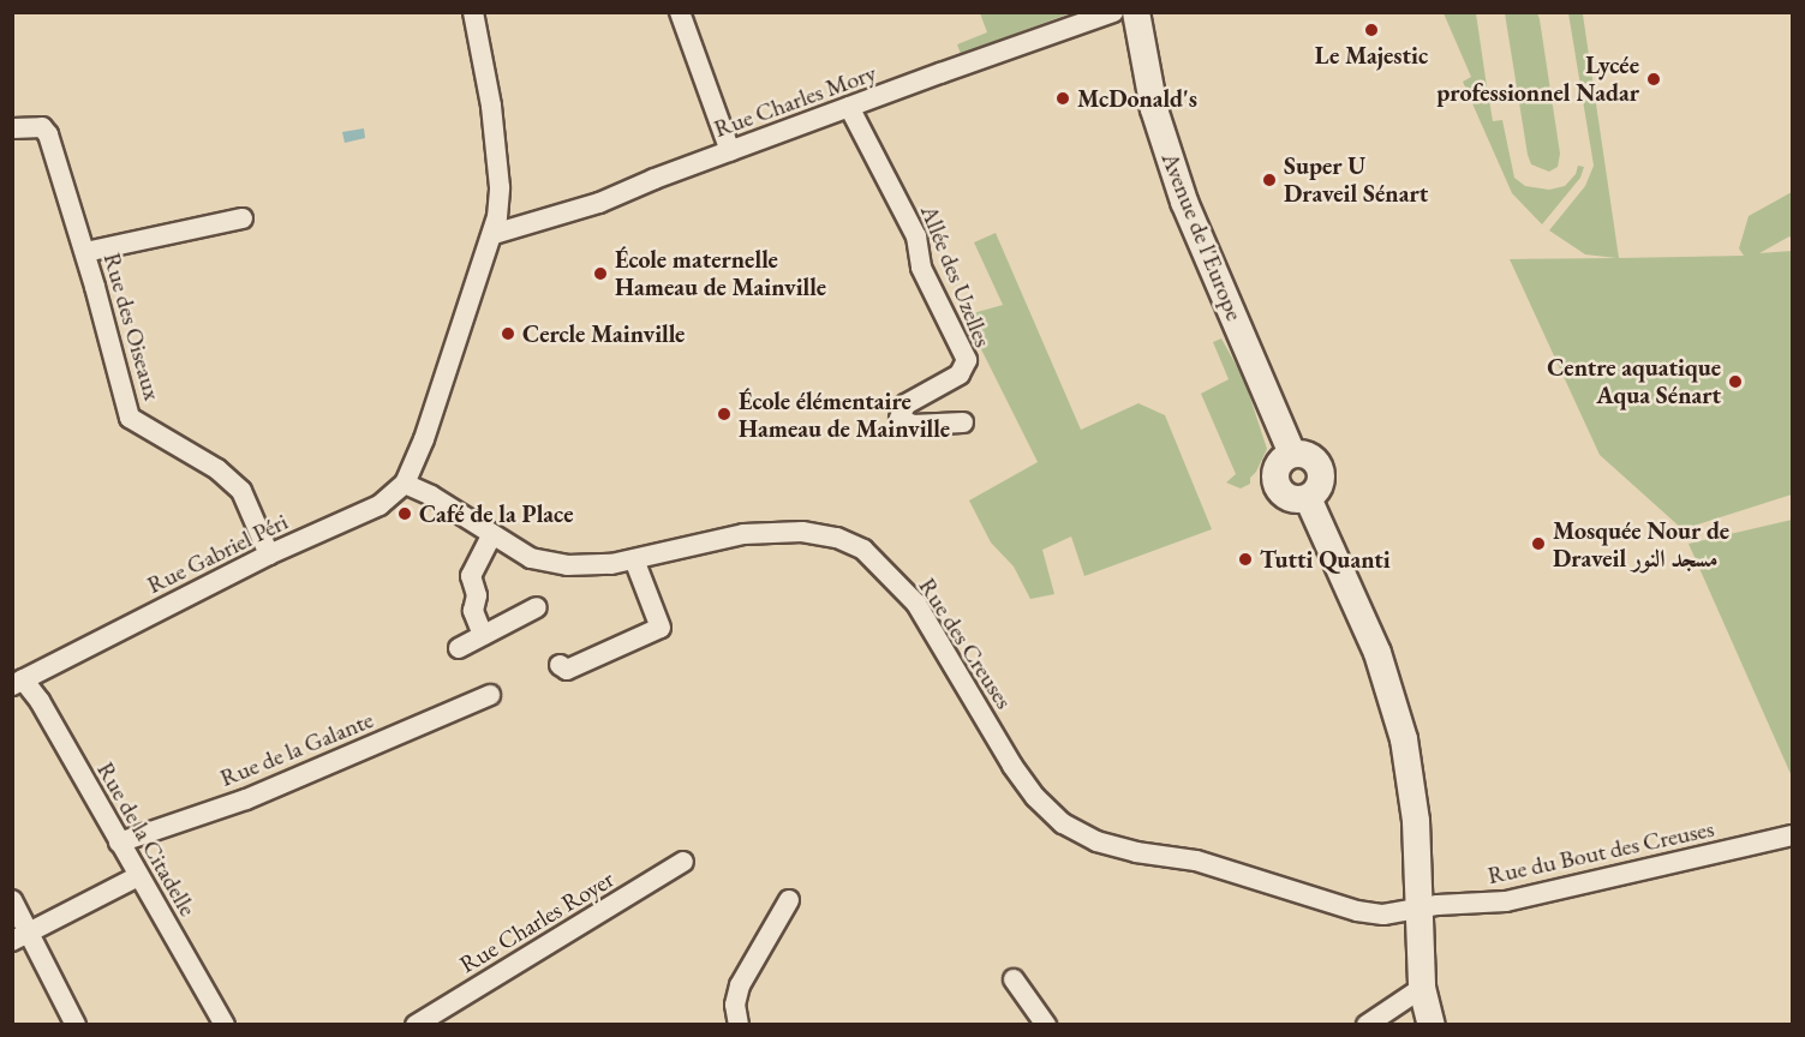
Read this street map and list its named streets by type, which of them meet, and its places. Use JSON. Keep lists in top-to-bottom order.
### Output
{
  "streets": {
    "main road": ["Avenue de l'Europe"],
    "street": [
      "Rue Charles Mory",
      "Allée des Uzelles",
      "Rue des Oiseaux",
      "Rue Gabriel Péri",
      "Rue des Creuses",
      "Rue de la Galante",
      "Rue de la Citadelle",
      "Rue du Bout des Creuses",
      "Rue Charles Royer"
    ]
  },
  "crossings": [
    ["Rue Charles Mory", "Allée des Uzelles"],
    ["Rue Charles Mory", "Rue Gabriel Péri"],
    ["Avenue de l'Europe", "Rue des Creuses"],
    ["Avenue de l'Europe", "Rue du Bout des Creuses"],
    ["Rue des Oiseaux", "Rue Gabriel Péri"],
    ["Rue Gabriel Péri", "Rue des Creuses"],
    ["Rue Gabriel Péri", "Rue de la Citadelle"],
    ["Rue des Creuses", "Rue du Bout des Creuses"],
    ["Rue de la Galante", "Rue de la Citadelle"]
  ],
  "places": [
    "Le Majestic",
    "Lycée professionnel Nadar",
    "McDonald's",
    "Super U Draveil Sénart",
    "École maternelle Hameau de Mainville",
    "Cercle Mainville",
    "Centre aquatique Aqua Sénart",
    "École élémentaire Hameau de Mainville",
    "Café de la Place",
    "Mosquée Nour de Draveil مسجد النور",
    "Tutti Quanti"
  ]
}
